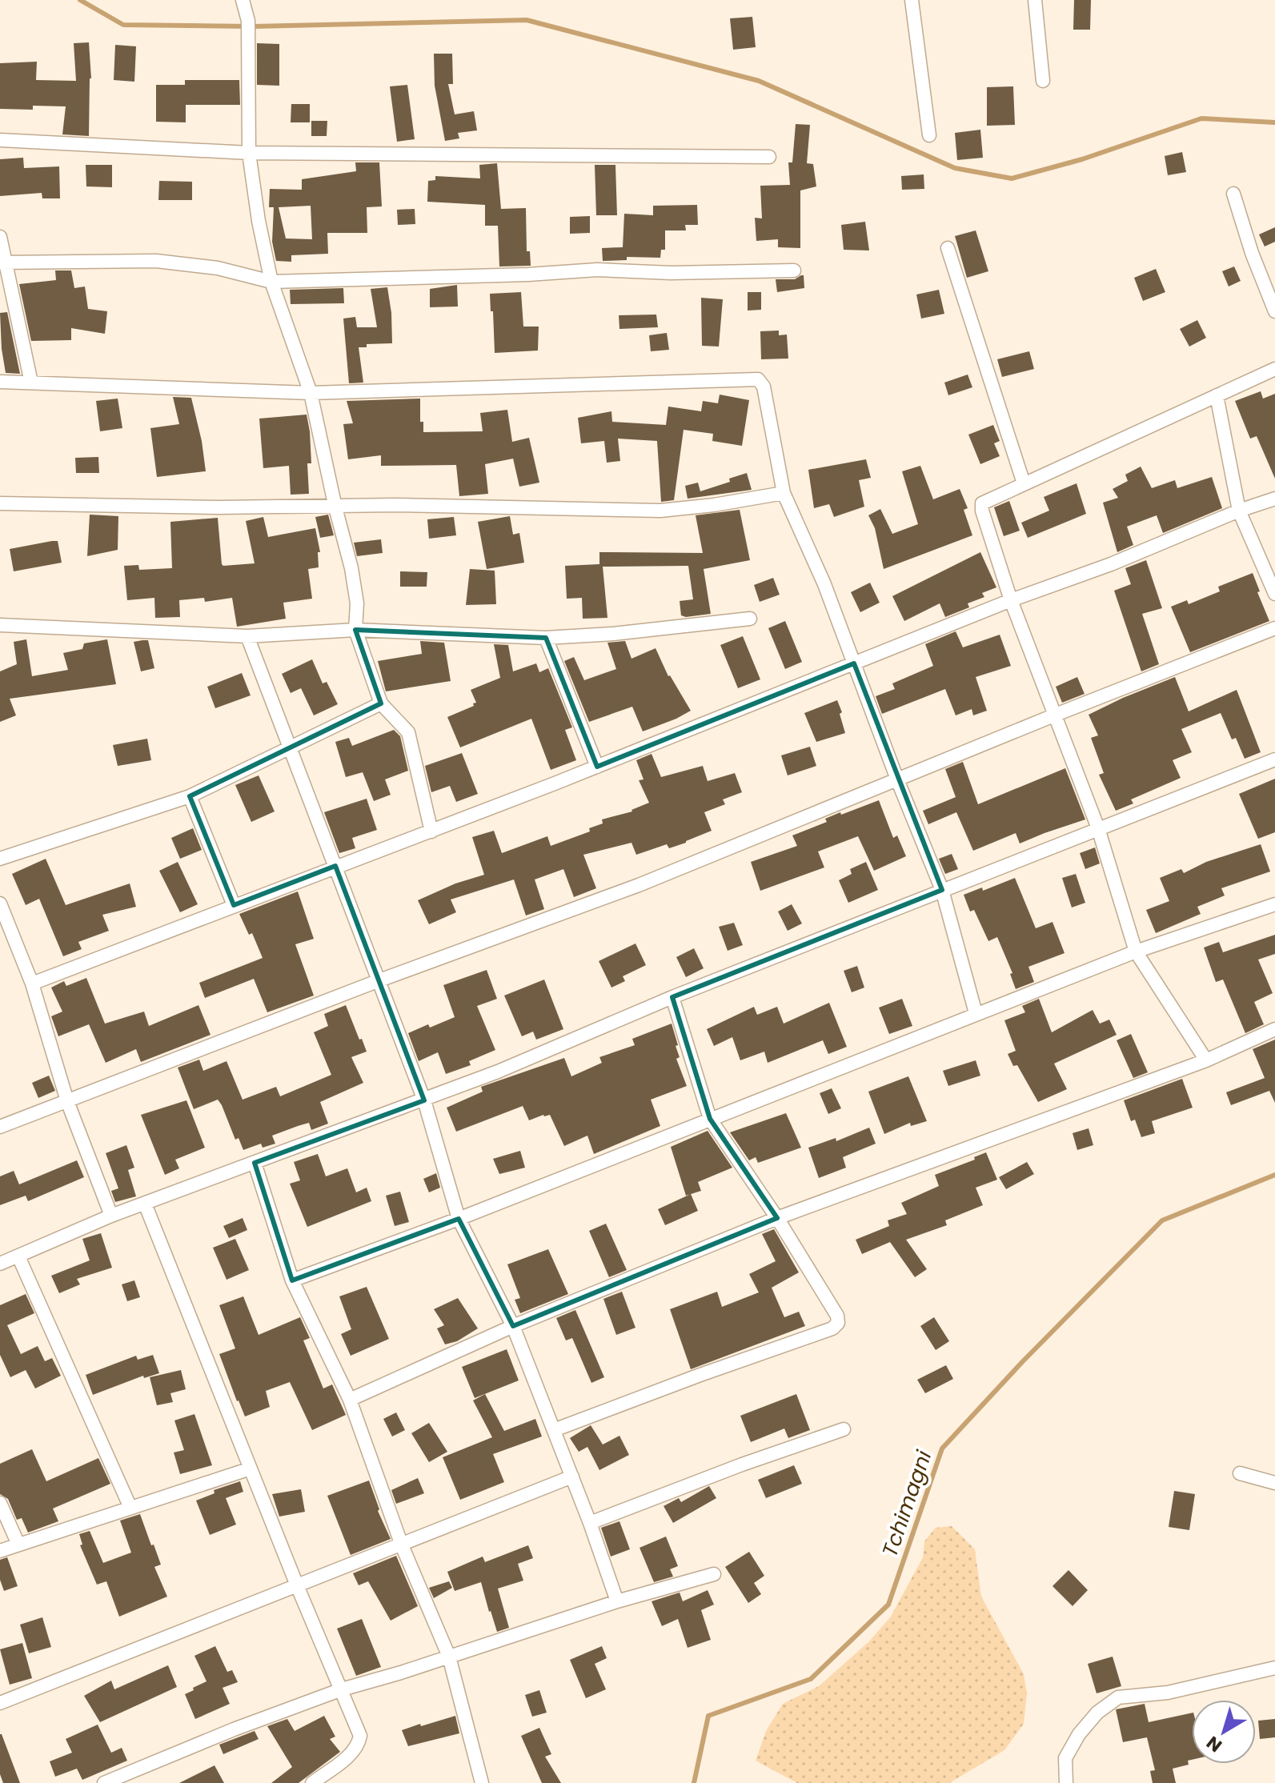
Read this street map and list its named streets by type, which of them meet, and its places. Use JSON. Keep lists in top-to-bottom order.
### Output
{
  "water": ["Tchimagni"],
  "north": "bottom left"
}
